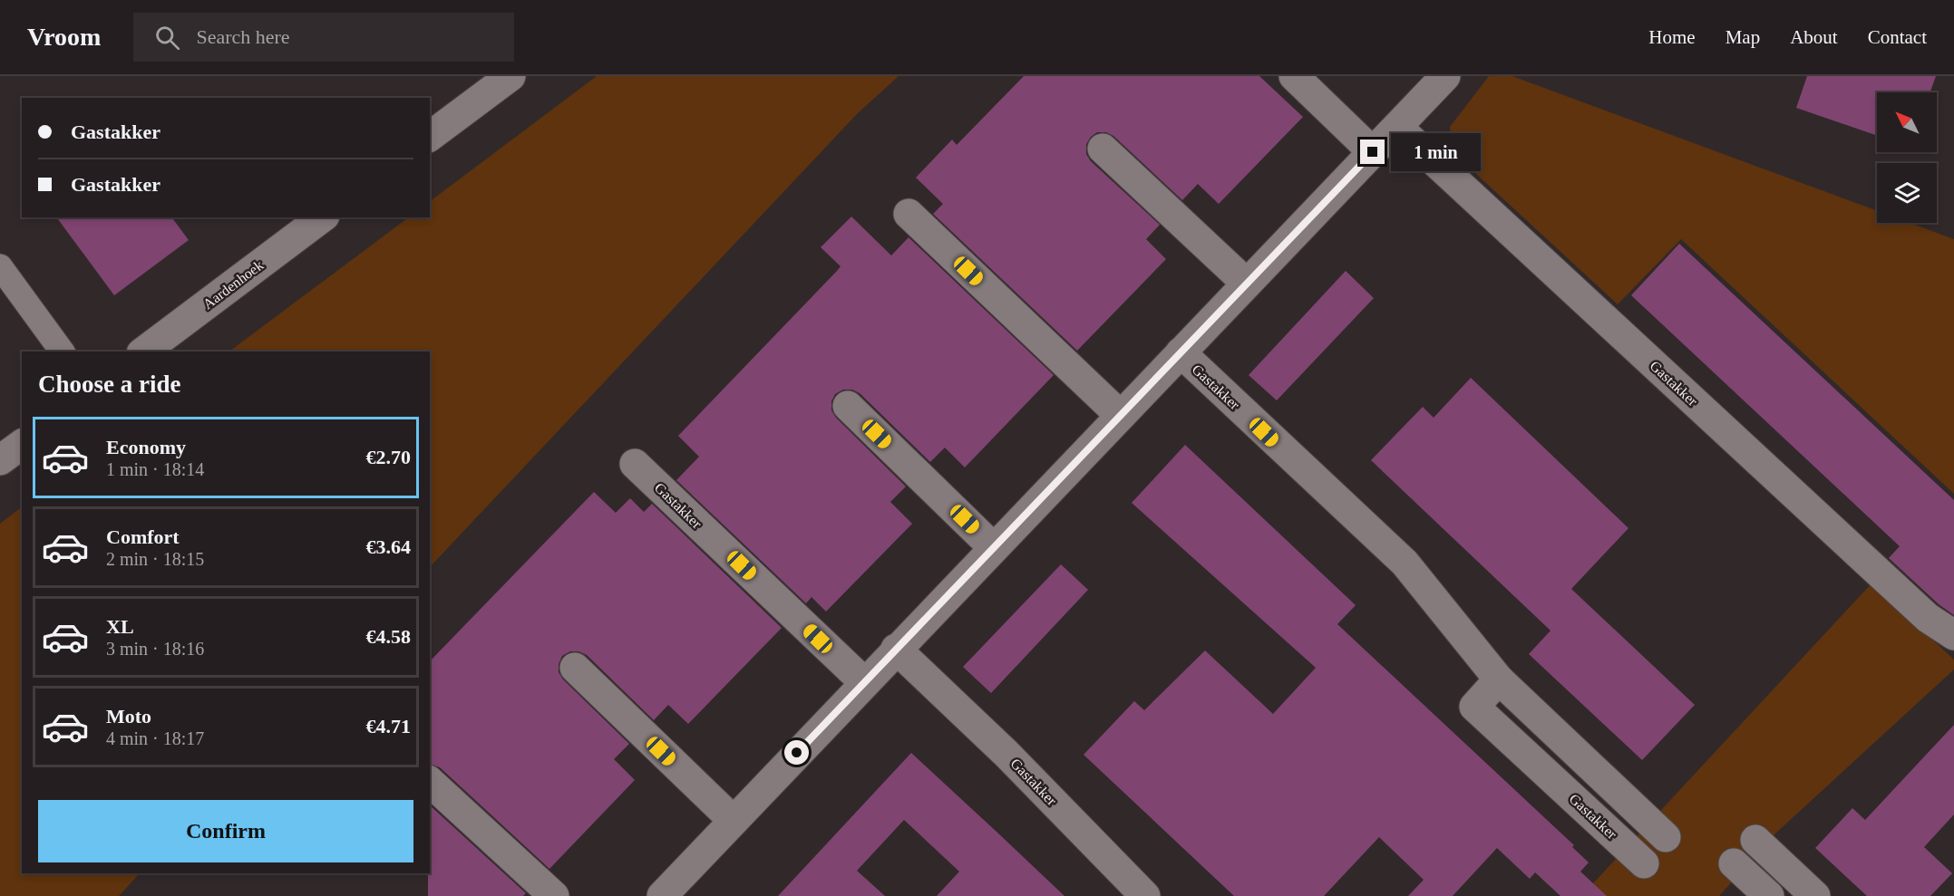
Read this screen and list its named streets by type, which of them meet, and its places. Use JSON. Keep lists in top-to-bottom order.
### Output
{
  "streets": {
    "street": ["Aardenhoek", "Gastakker"]
  },
  "north": "top left",
  "page": {
    "header": "Vroom",
    "search": "Search here",
    "nav": [
      "Home",
      "Map",
      "About",
      "Contact"
    ],
    "banner": ["Gastakker", "Gastakker"],
    "bubble": "1 min",
    "heading": "Choose a ride",
    "list": [
      {
        "name": "Economy",
        "note": "1 min · 18:14",
        "value": "€2.70"
      },
      {
        "name": "Comfort",
        "note": "2 min · 18:15",
        "value": "€3.64"
      },
      {
        "name": "XL",
        "note": "3 min · 18:16",
        "value": "€4.58"
      },
      {
        "name": "Moto",
        "note": "4 min · 18:17",
        "value": "€4.71"
      }
    ],
    "buttons": "Confirm"
  }
}
